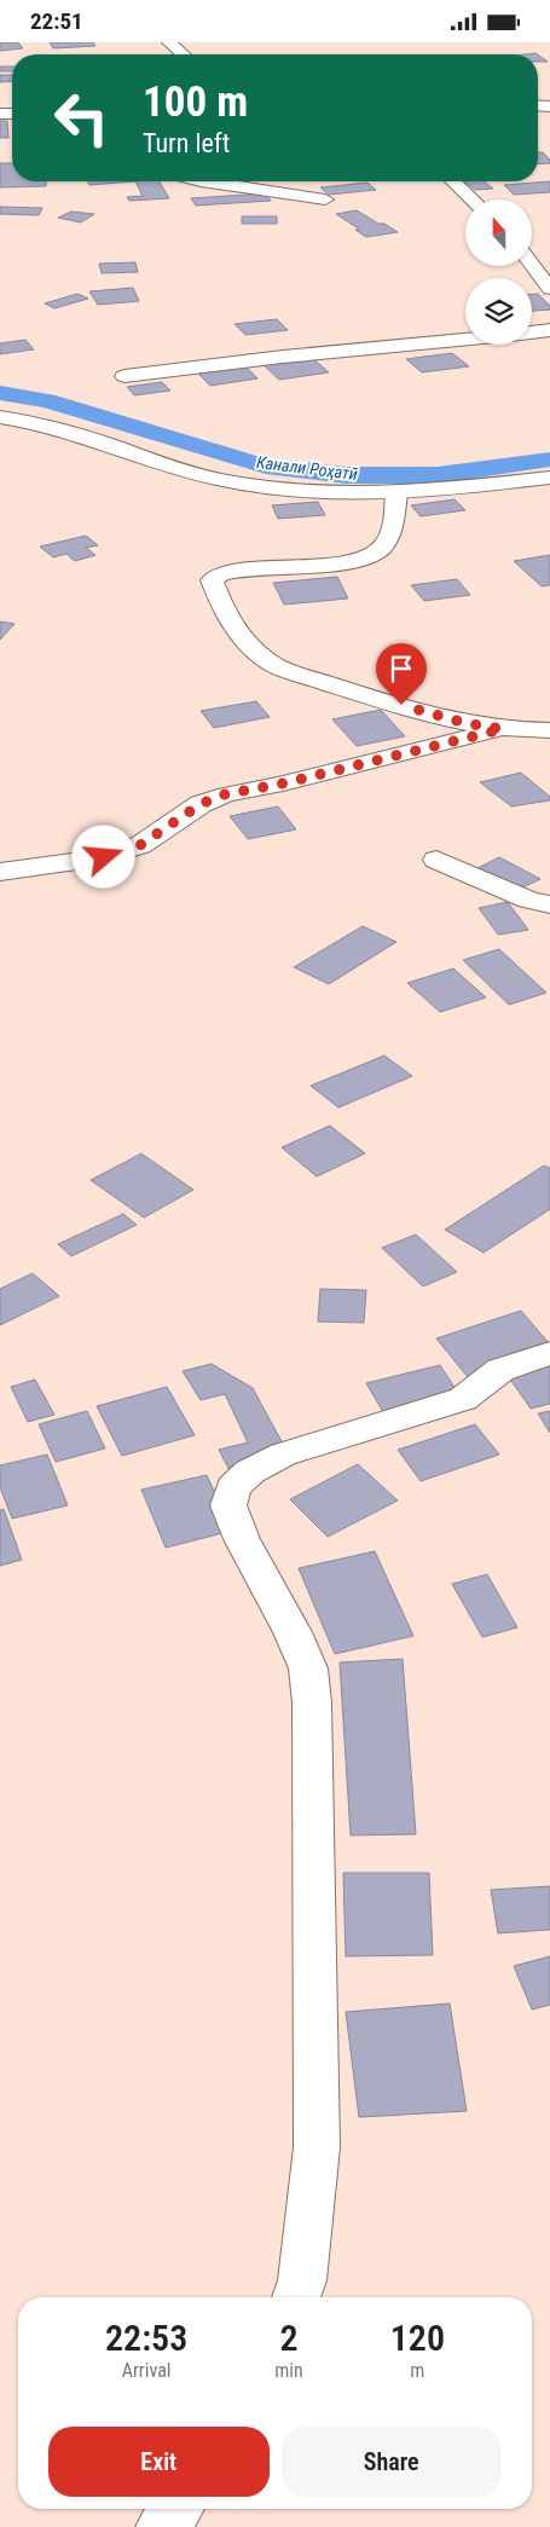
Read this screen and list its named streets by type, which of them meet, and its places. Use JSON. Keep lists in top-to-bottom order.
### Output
{
  "water": ["Канали Роҳатӣ"],
  "north": "top",
  "page": {
    "status": "22:51",
    "turn": ["100 m", "Turn left"],
    "eta": [
      "22:53",
      "Arrival",
      "2",
      "min",
      "120",
      "m"
    ],
    "buttons": ["Exit", "Share"]
  }
}
